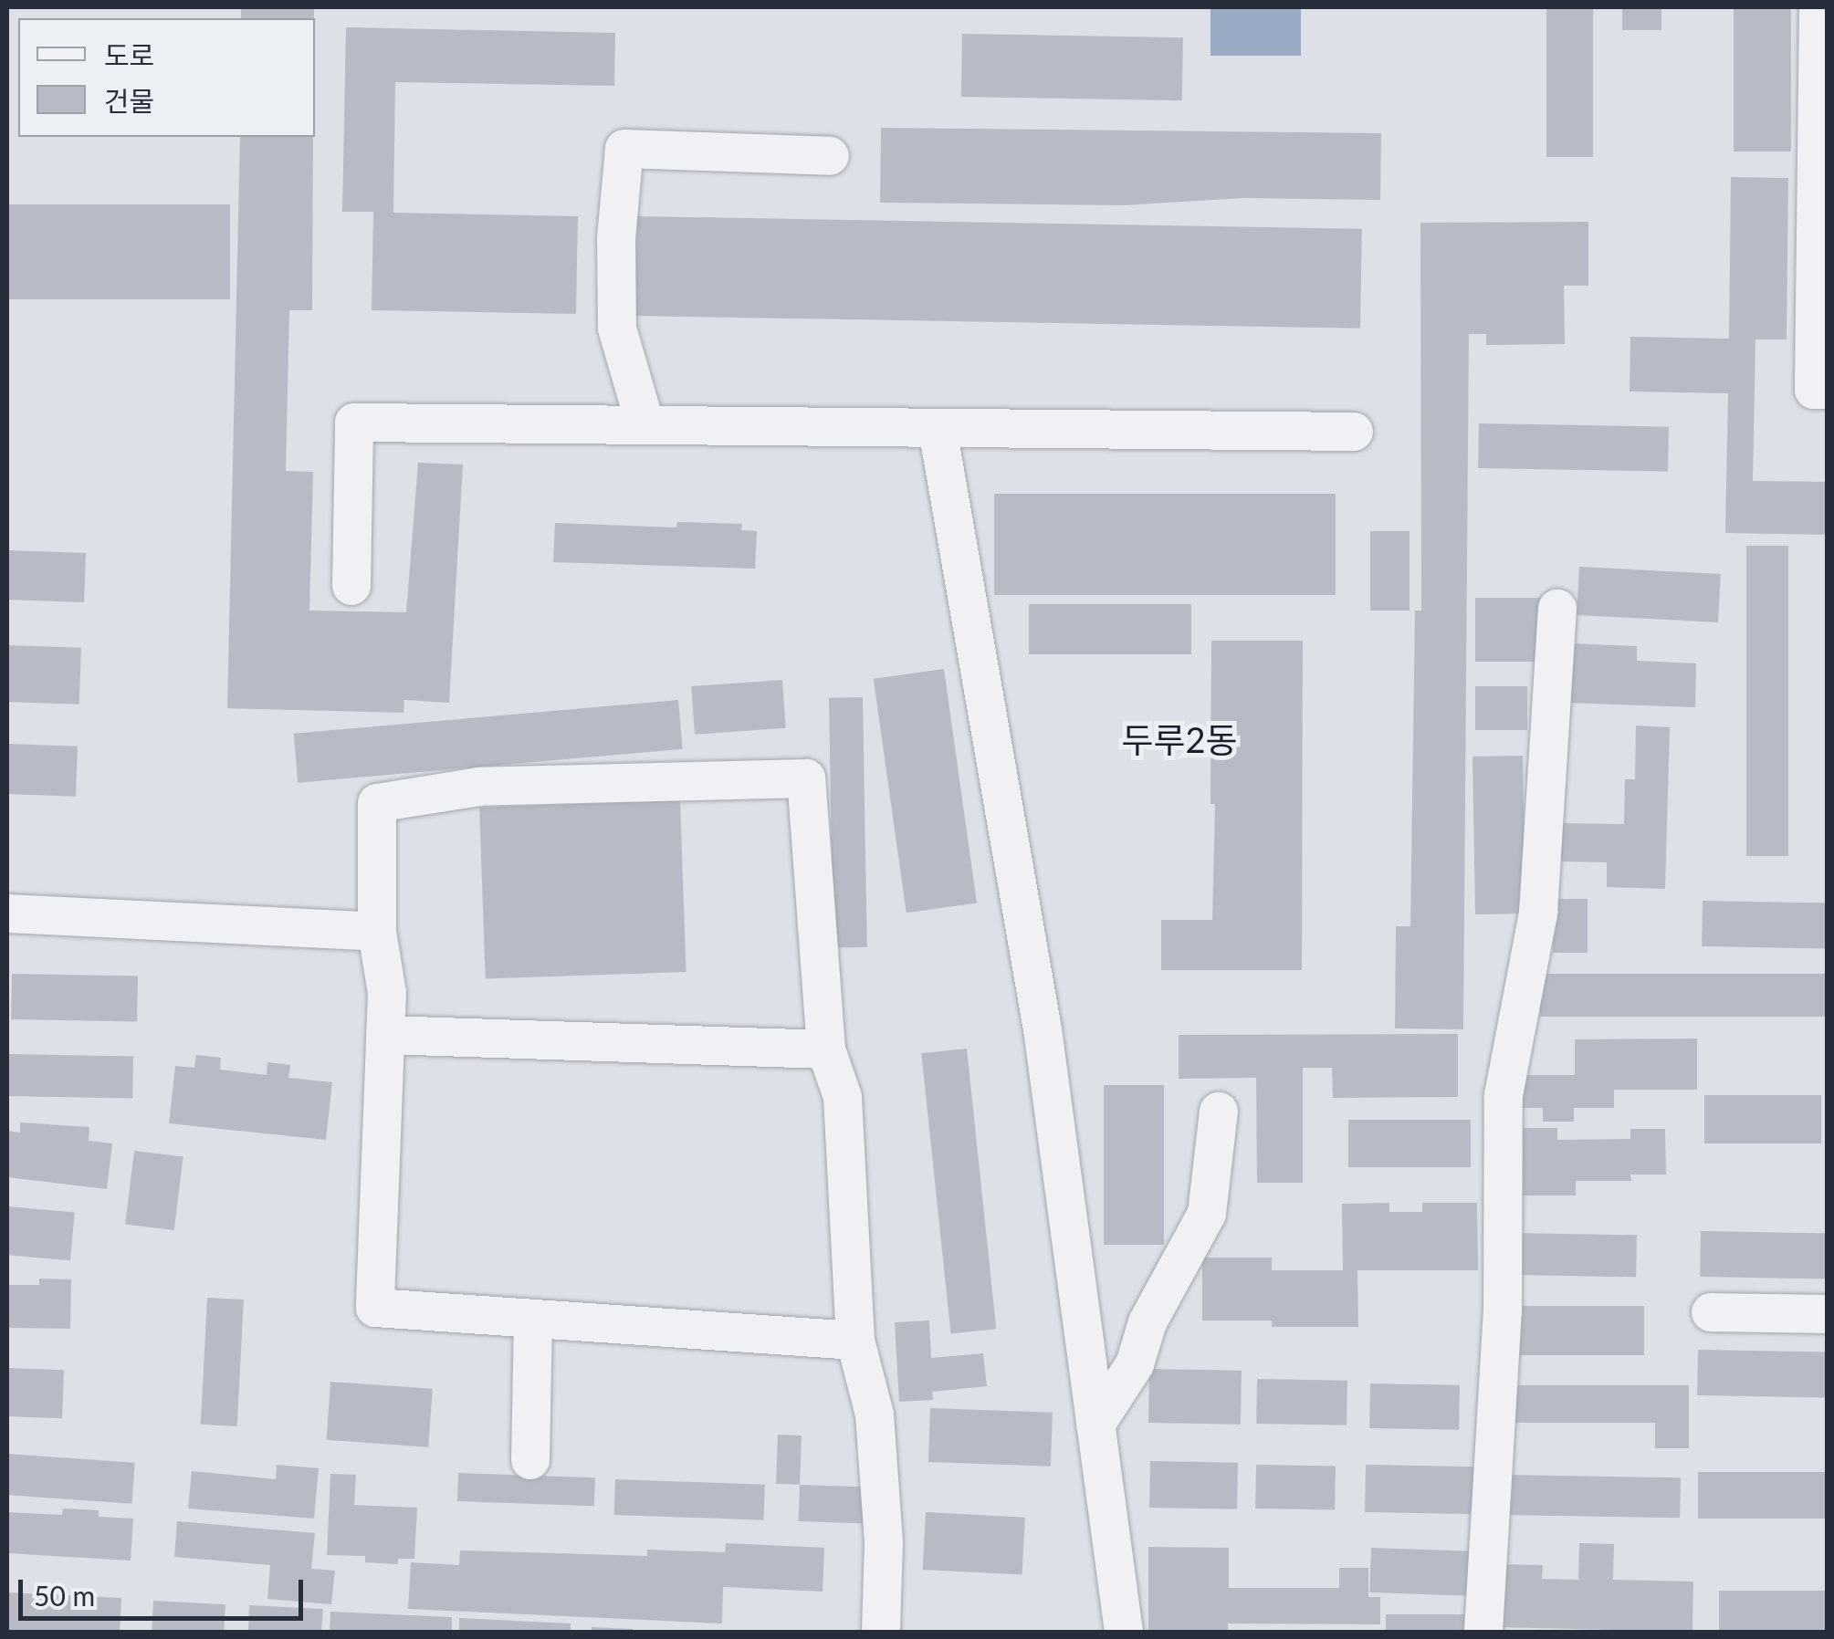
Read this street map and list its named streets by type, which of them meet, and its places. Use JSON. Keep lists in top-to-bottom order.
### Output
{
  "districts": ["두루2동"],
  "legend": ["도로", "건물"],
  "scale_bar": "50 m"
}
